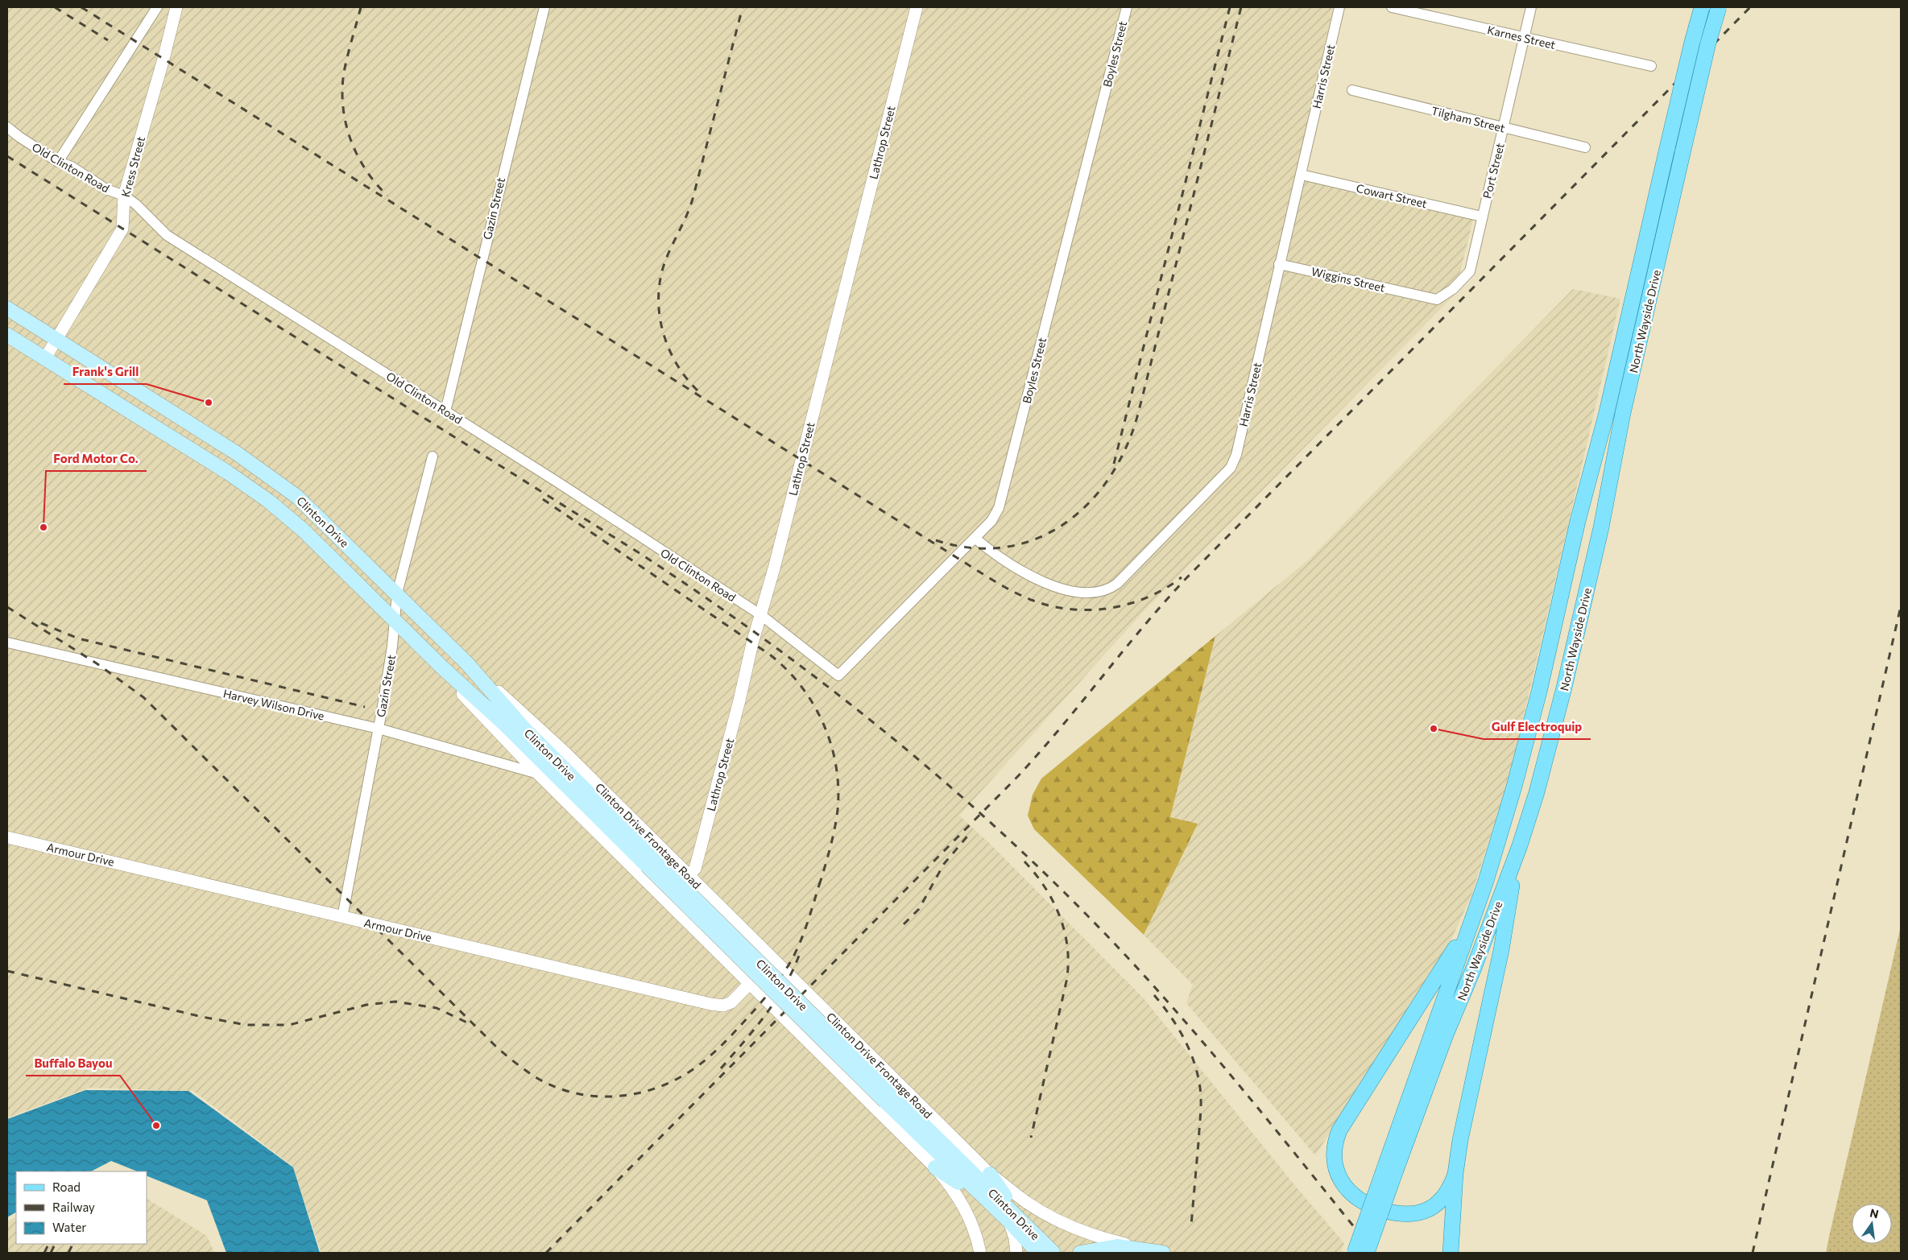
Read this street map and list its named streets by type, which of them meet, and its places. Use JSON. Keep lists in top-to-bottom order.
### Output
{
  "streets": {
    "main road": ["North Wayside Drive", "Clinton Drive"],
    "street": [
      "Karnes Street",
      "Boyles Street",
      "Harris Street",
      "Tilgham Street",
      "Lathrop Street",
      "Kress Street",
      "Old Clinton Road",
      "Port Street",
      "Cowart Street",
      "Gazin Street",
      "Wiggins Street",
      "Harvey Wilson Drive",
      "Clinton Drive Frontage Road",
      "Armour Drive"
    ]
  },
  "crossings": [
    ["Karnes Street", "Port Street"],
    ["Boyles Street", "Harris Street"],
    ["Boyles Street", "Old Clinton Road"],
    ["Harris Street", "Cowart Street"],
    ["Harris Street", "Wiggins Street"],
    ["Tilgham Street", "Port Street"],
    ["Lathrop Street", "Old Clinton Road"],
    ["Lathrop Street", "Clinton Drive Frontage Road"],
    ["Kress Street", "Old Clinton Road"],
    ["Kress Street", "Clinton Drive"],
    ["Old Clinton Road", "Gazin Street"],
    ["Port Street", "Cowart Street"],
    ["Port Street", "Wiggins Street"],
    ["Gazin Street", "Clinton Drive"],
    ["Gazin Street", "Harvey Wilson Drive"],
    ["Gazin Street", "Armour Drive"],
    ["Clinton Drive", "Clinton Drive Frontage Road"],
    ["Clinton Drive Frontage Road", "Armour Drive"]
  ],
  "places": [
    "Frank's Grill",
    "Ford Motor Co.",
    "Gulf Electroquip",
    "Buffalo Bayou"
  ],
  "legend": ["Road", "Railway", "Water"],
  "north": "top"
}
